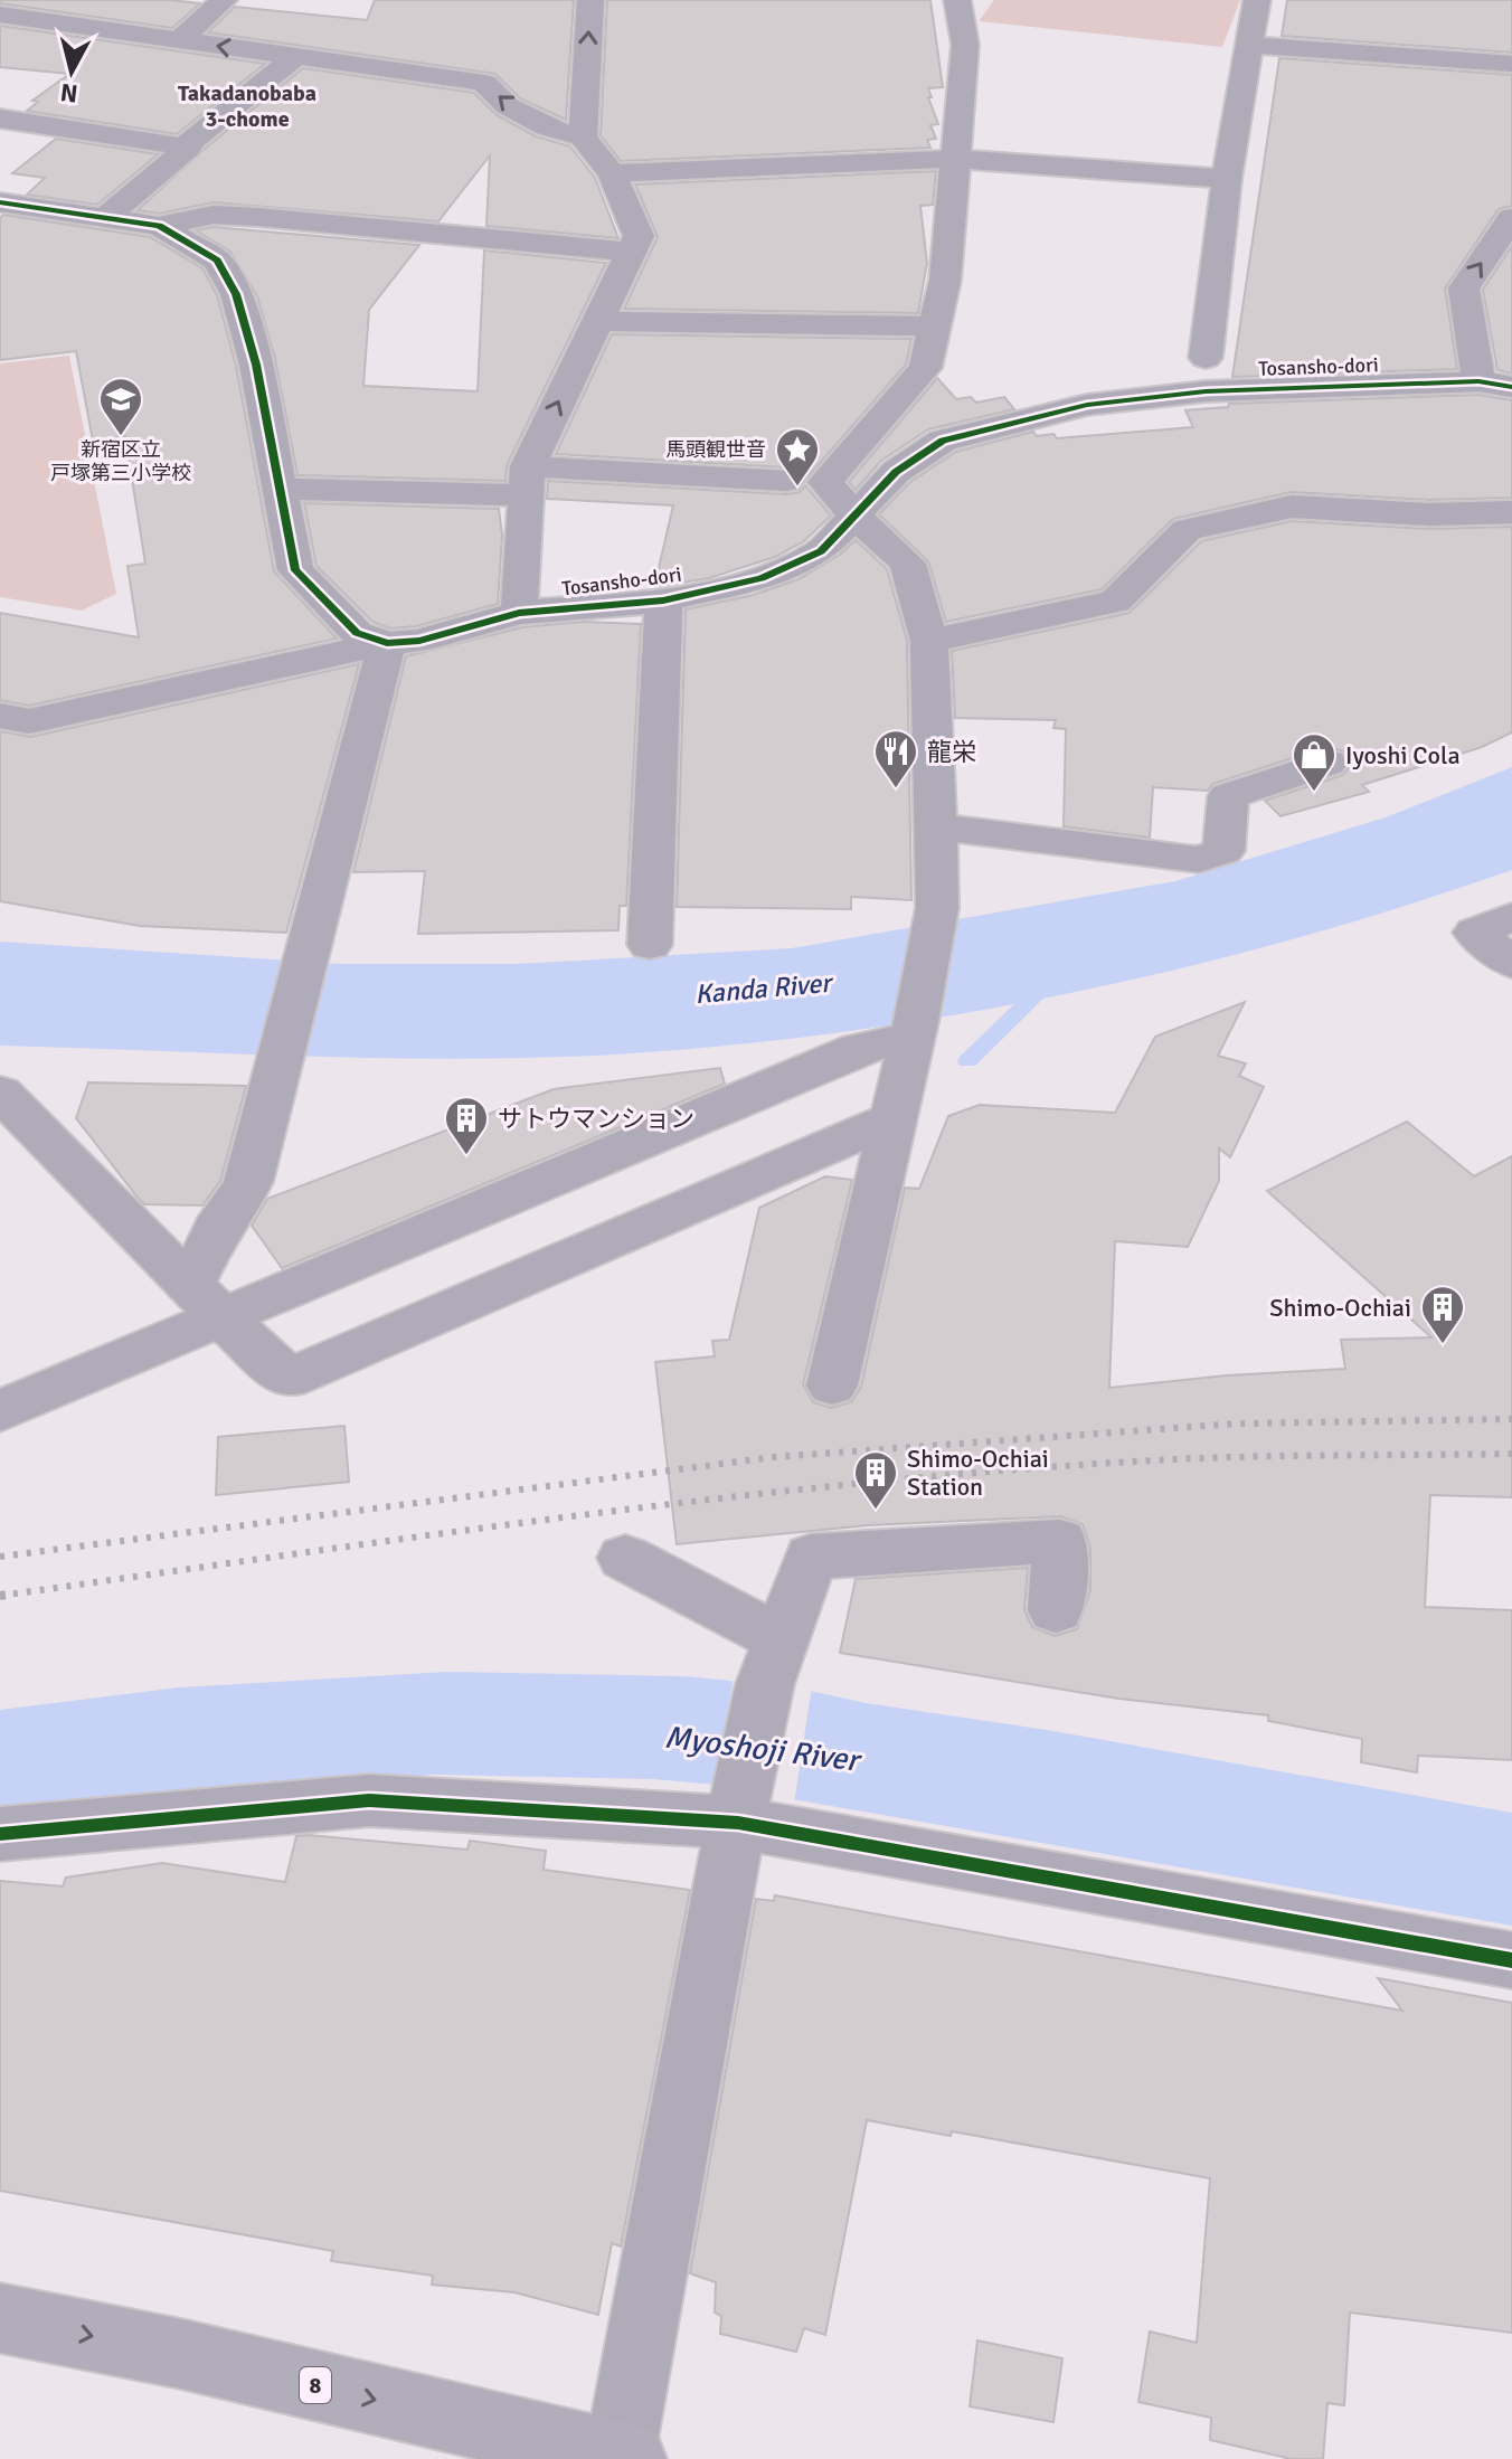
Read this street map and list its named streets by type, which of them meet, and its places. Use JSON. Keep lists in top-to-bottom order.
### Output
{
  "streets": {
    "main road": ["8"],
    "street": ["Tosansho-dori"]
  },
  "districts": ["Takadanobaba 3-chome"],
  "water": ["Kanda River", "Myoshoji River"],
  "places": {
    "school or university": ["新宿区立 戸塚第三小学校"],
    "place": ["馬頭観世音"],
    "restaurant": ["龍栄"],
    "shop": ["Iyoshi Cola"],
    "building": ["サトウマンション", "Shimo-Ochiai", "Shimo-Ochiai Station"]
  },
  "north": "bottom"
}
